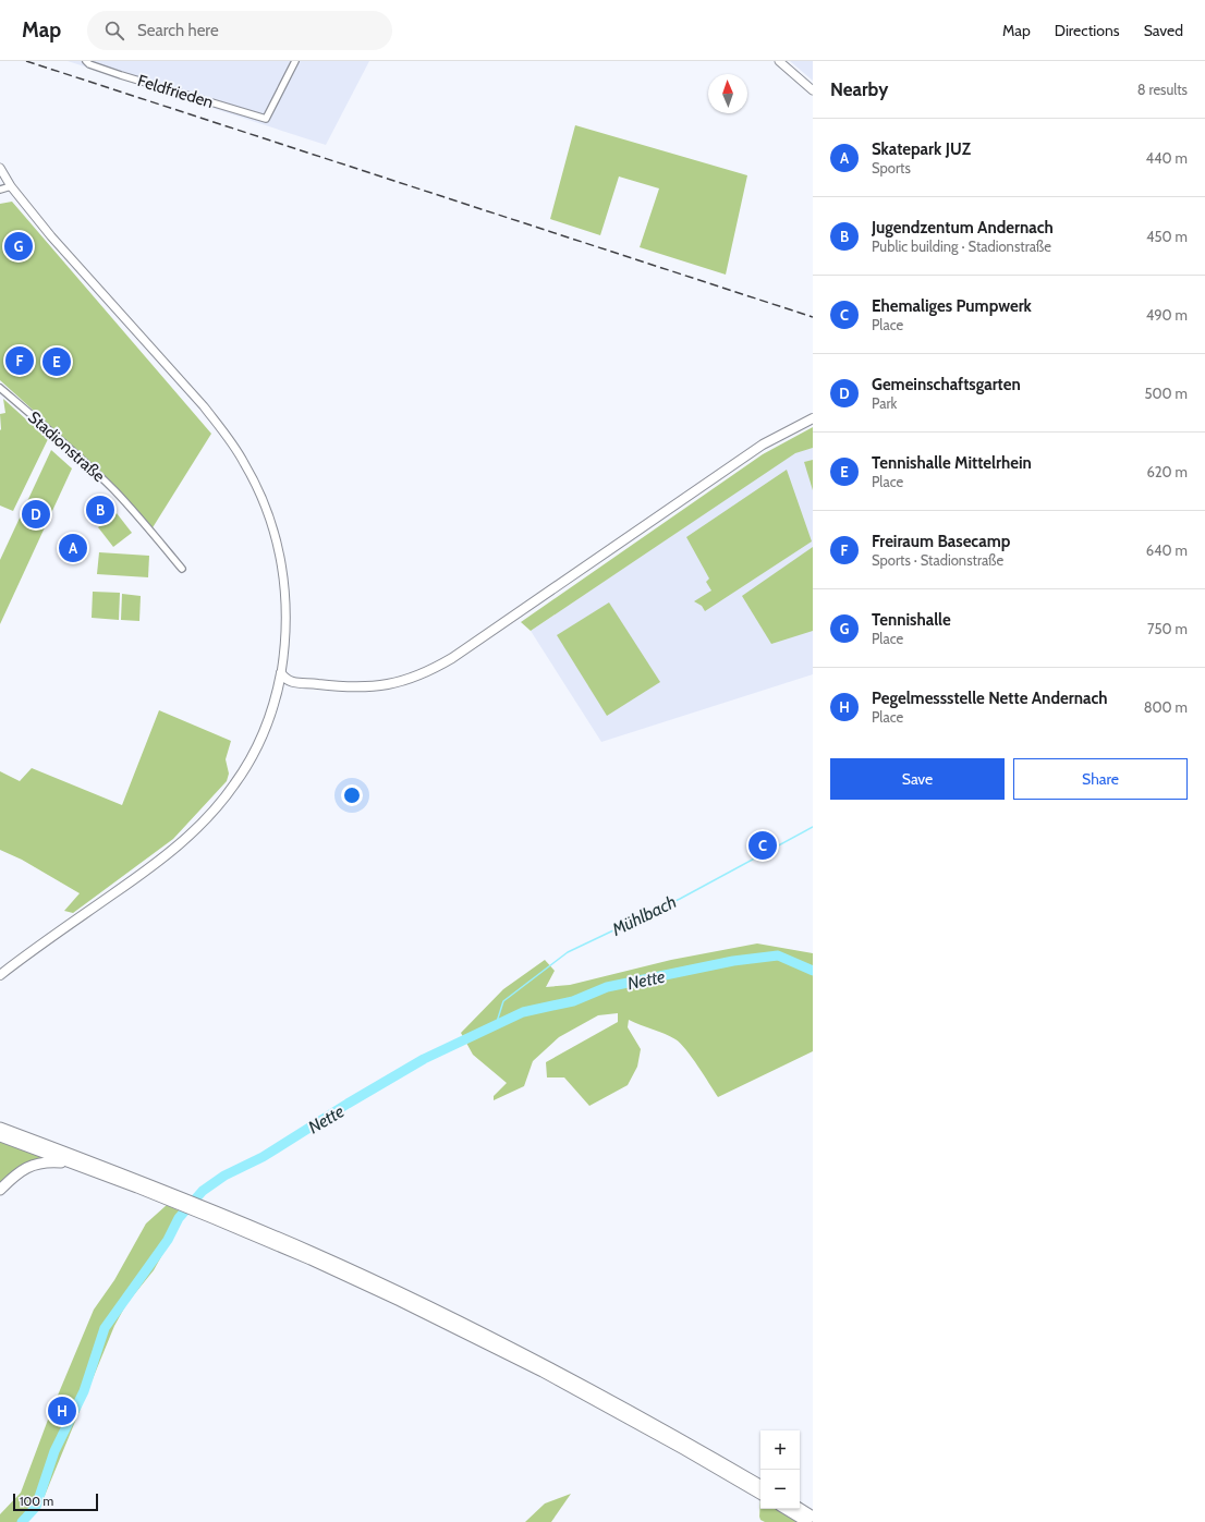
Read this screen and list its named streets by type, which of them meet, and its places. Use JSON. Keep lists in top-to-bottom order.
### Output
{
  "streets": {
    "street": ["Feldfrieden", "Stadionstraße"]
  },
  "water": ["Mühlbach", "Nette"],
  "scale_bar": "100 m",
  "north": "top",
  "page": {
    "header": "Map",
    "search": "Search here",
    "nav": ["Map", "Directions", "Saved"],
    "heading": ["Nearby", "8 results"],
    "list": [
      {
        "mark": "A",
        "name": "Skatepark JUZ",
        "note": "Sports",
        "value": "440 m"
      },
      {
        "mark": "B",
        "name": "Jugendzentum Andernach",
        "note": "Public building · Stadionstraße",
        "value": "450 m"
      },
      {
        "mark": "C",
        "name": "Ehemaliges Pumpwerk",
        "note": "Place",
        "value": "490 m"
      },
      {
        "mark": "D",
        "name": "Gemeinschaftsgarten",
        "note": "Park",
        "value": "500 m"
      },
      {
        "mark": "E",
        "name": "Tennishalle Mittelrhein",
        "note": "Place",
        "value": "620 m"
      },
      {
        "mark": "F",
        "name": "Freiraum Basecamp",
        "note": "Sports · Stadionstraße",
        "value": "640 m"
      },
      {
        "mark": "G",
        "name": "Tennishalle",
        "note": "Place",
        "value": "750 m"
      },
      {
        "mark": "H",
        "name": "Pegelmessstelle Nette Andernach",
        "note": "Place",
        "value": "800 m"
      }
    ],
    "pins": [
      "G",
      "F",
      "E",
      "B",
      "D",
      "A",
      "C",
      "H"
    ],
    "buttons": ["Save", "Share"],
    "map_buttons": ["+", "−"],
    "scale": "100 m"
  }
}
